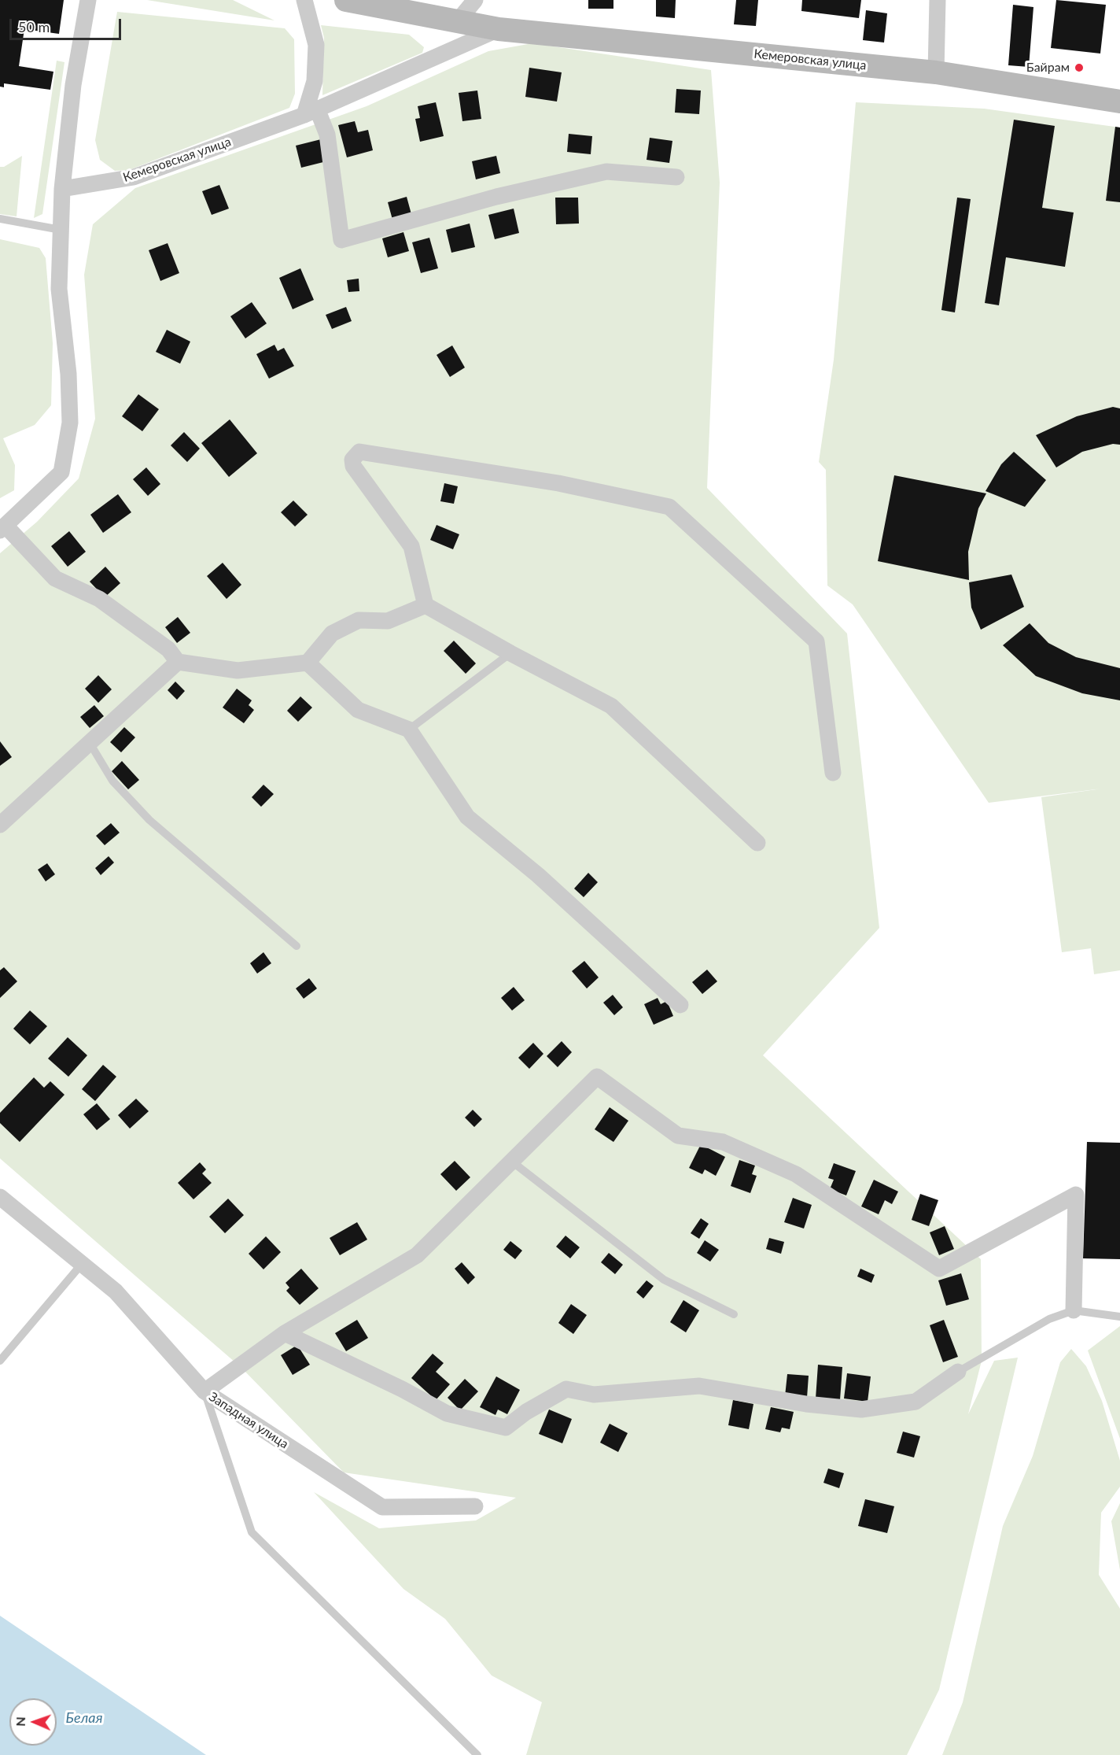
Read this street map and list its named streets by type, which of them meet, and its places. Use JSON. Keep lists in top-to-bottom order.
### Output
{
  "streets": {
    "main road": ["Кемеровская улица"],
    "street": ["Западная улица"]
  },
  "water": ["Белая"],
  "places": ["Байрам"],
  "scale_bar": "50 m",
  "north": "left"
}
